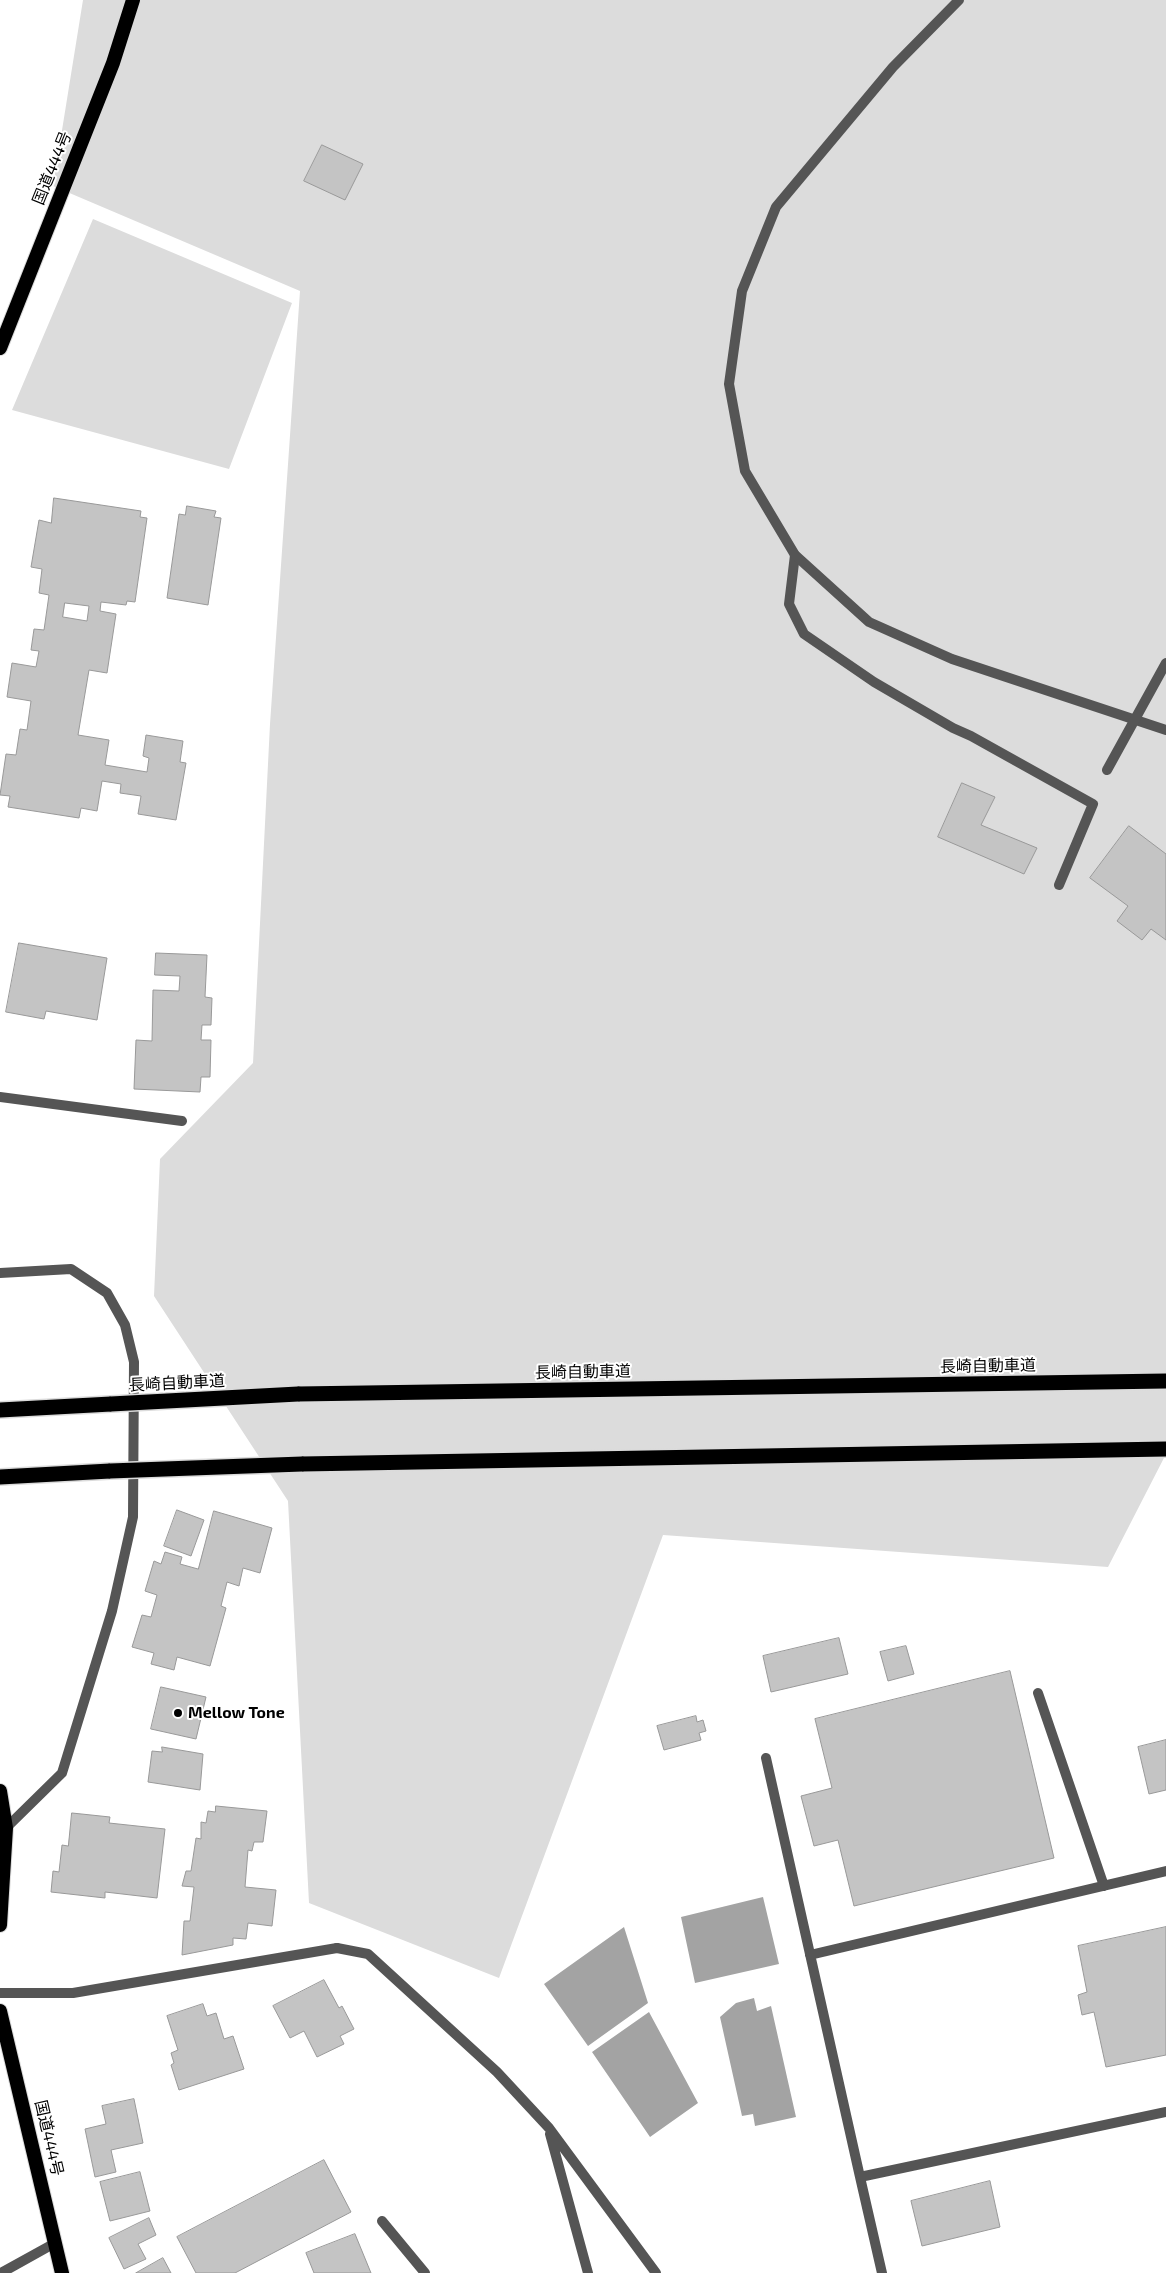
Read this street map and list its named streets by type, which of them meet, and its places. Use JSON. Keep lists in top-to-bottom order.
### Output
{
  "streets": {
    "highway": ["国道444号", "長崎自動車道"]
  },
  "places": ["Mellow Tone"]
}
